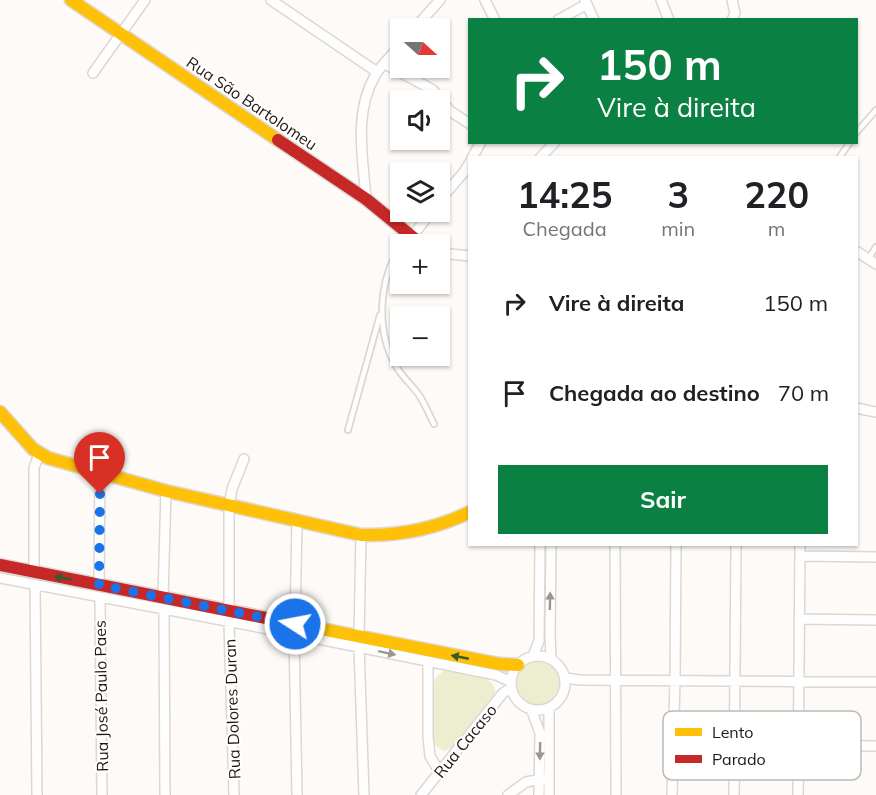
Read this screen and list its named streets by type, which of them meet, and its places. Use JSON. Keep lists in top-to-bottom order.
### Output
{
  "streets": {
    "street": [
      "Rua São Bartolomeu",
      "Rua José Paulo Paes",
      "Rua Dolores Duran",
      "Rua Cacaso"
    ]
  },
  "legend": ["Lento", "Parado"],
  "north": "right",
  "page": {
    "map_buttons": ["+", "−"],
    "turn": ["150 m", "Vire à direita"],
    "eta": [
      "14:25",
      "Chegada",
      "3",
      "min",
      "220",
      "m"
    ],
    "list": [
      {
        "name": "Vire à direita",
        "value": "150 m"
      },
      {
        "name": "Chegada ao destino",
        "value": "70 m"
      }
    ],
    "buttons": "Sair"
  }
}
